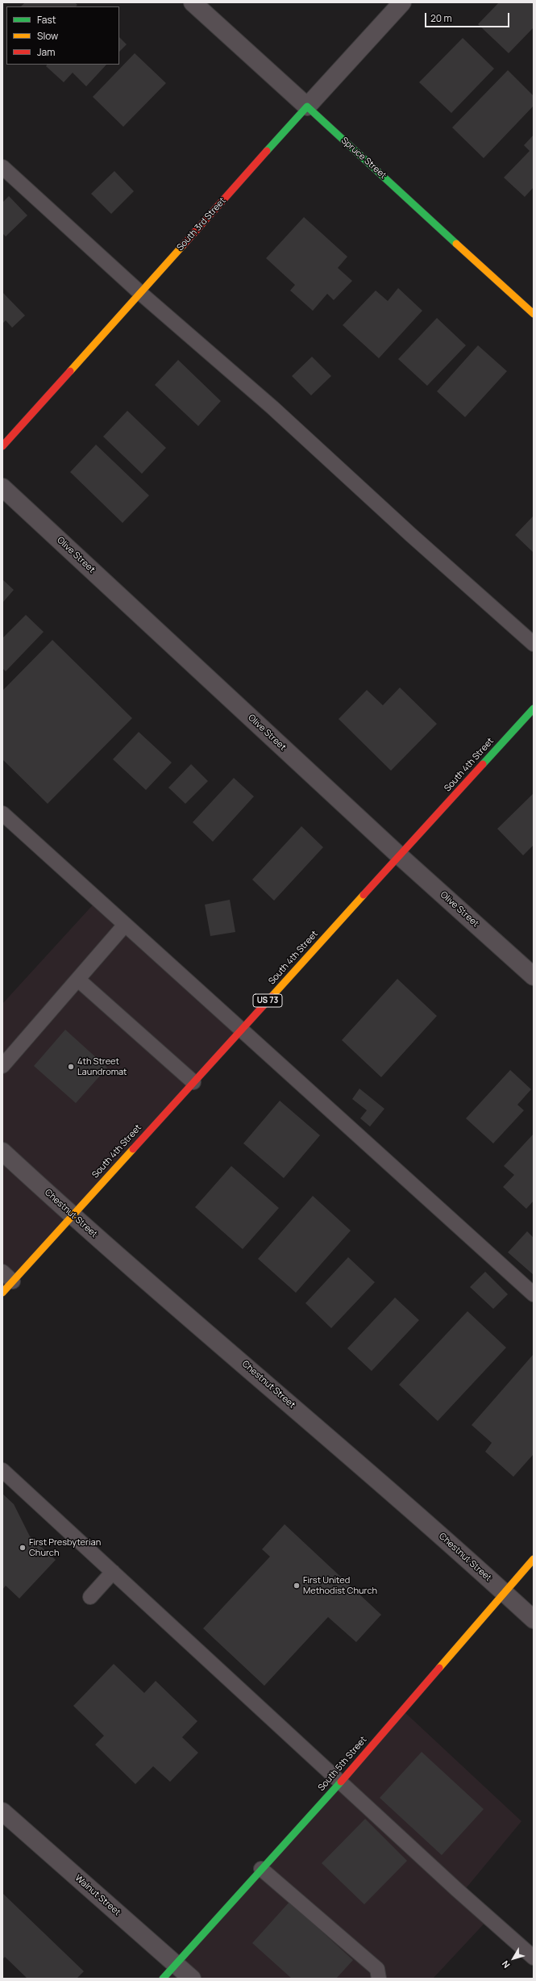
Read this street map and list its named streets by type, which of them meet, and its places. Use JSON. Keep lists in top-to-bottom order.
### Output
{
  "streets": {
    "main road": [
      "Spruce Street",
      "South 3rd Street",
      "South 4th Street",
      "US 73",
      "South 5th Street"
    ],
    "street": ["Olive Street", "Chestnut Street", "Walnut Street"]
  },
  "crossings": [
    ["Spruce Street", "South 3rd Street"],
    ["Olive Street", "South 4th Street"],
    ["South 4th Street", "Chestnut Street"],
    ["Chestnut Street", "South 5th Street"],
    ["South 5th Street", "Walnut Street"]
  ],
  "places": ["4th Street Laundromat", "First Presbyterian Church", "First United Methodist Church"],
  "legend": ["Fast", "Slow", "Jam"],
  "scale_bar": "20 m",
  "north": "bottom left"
}
